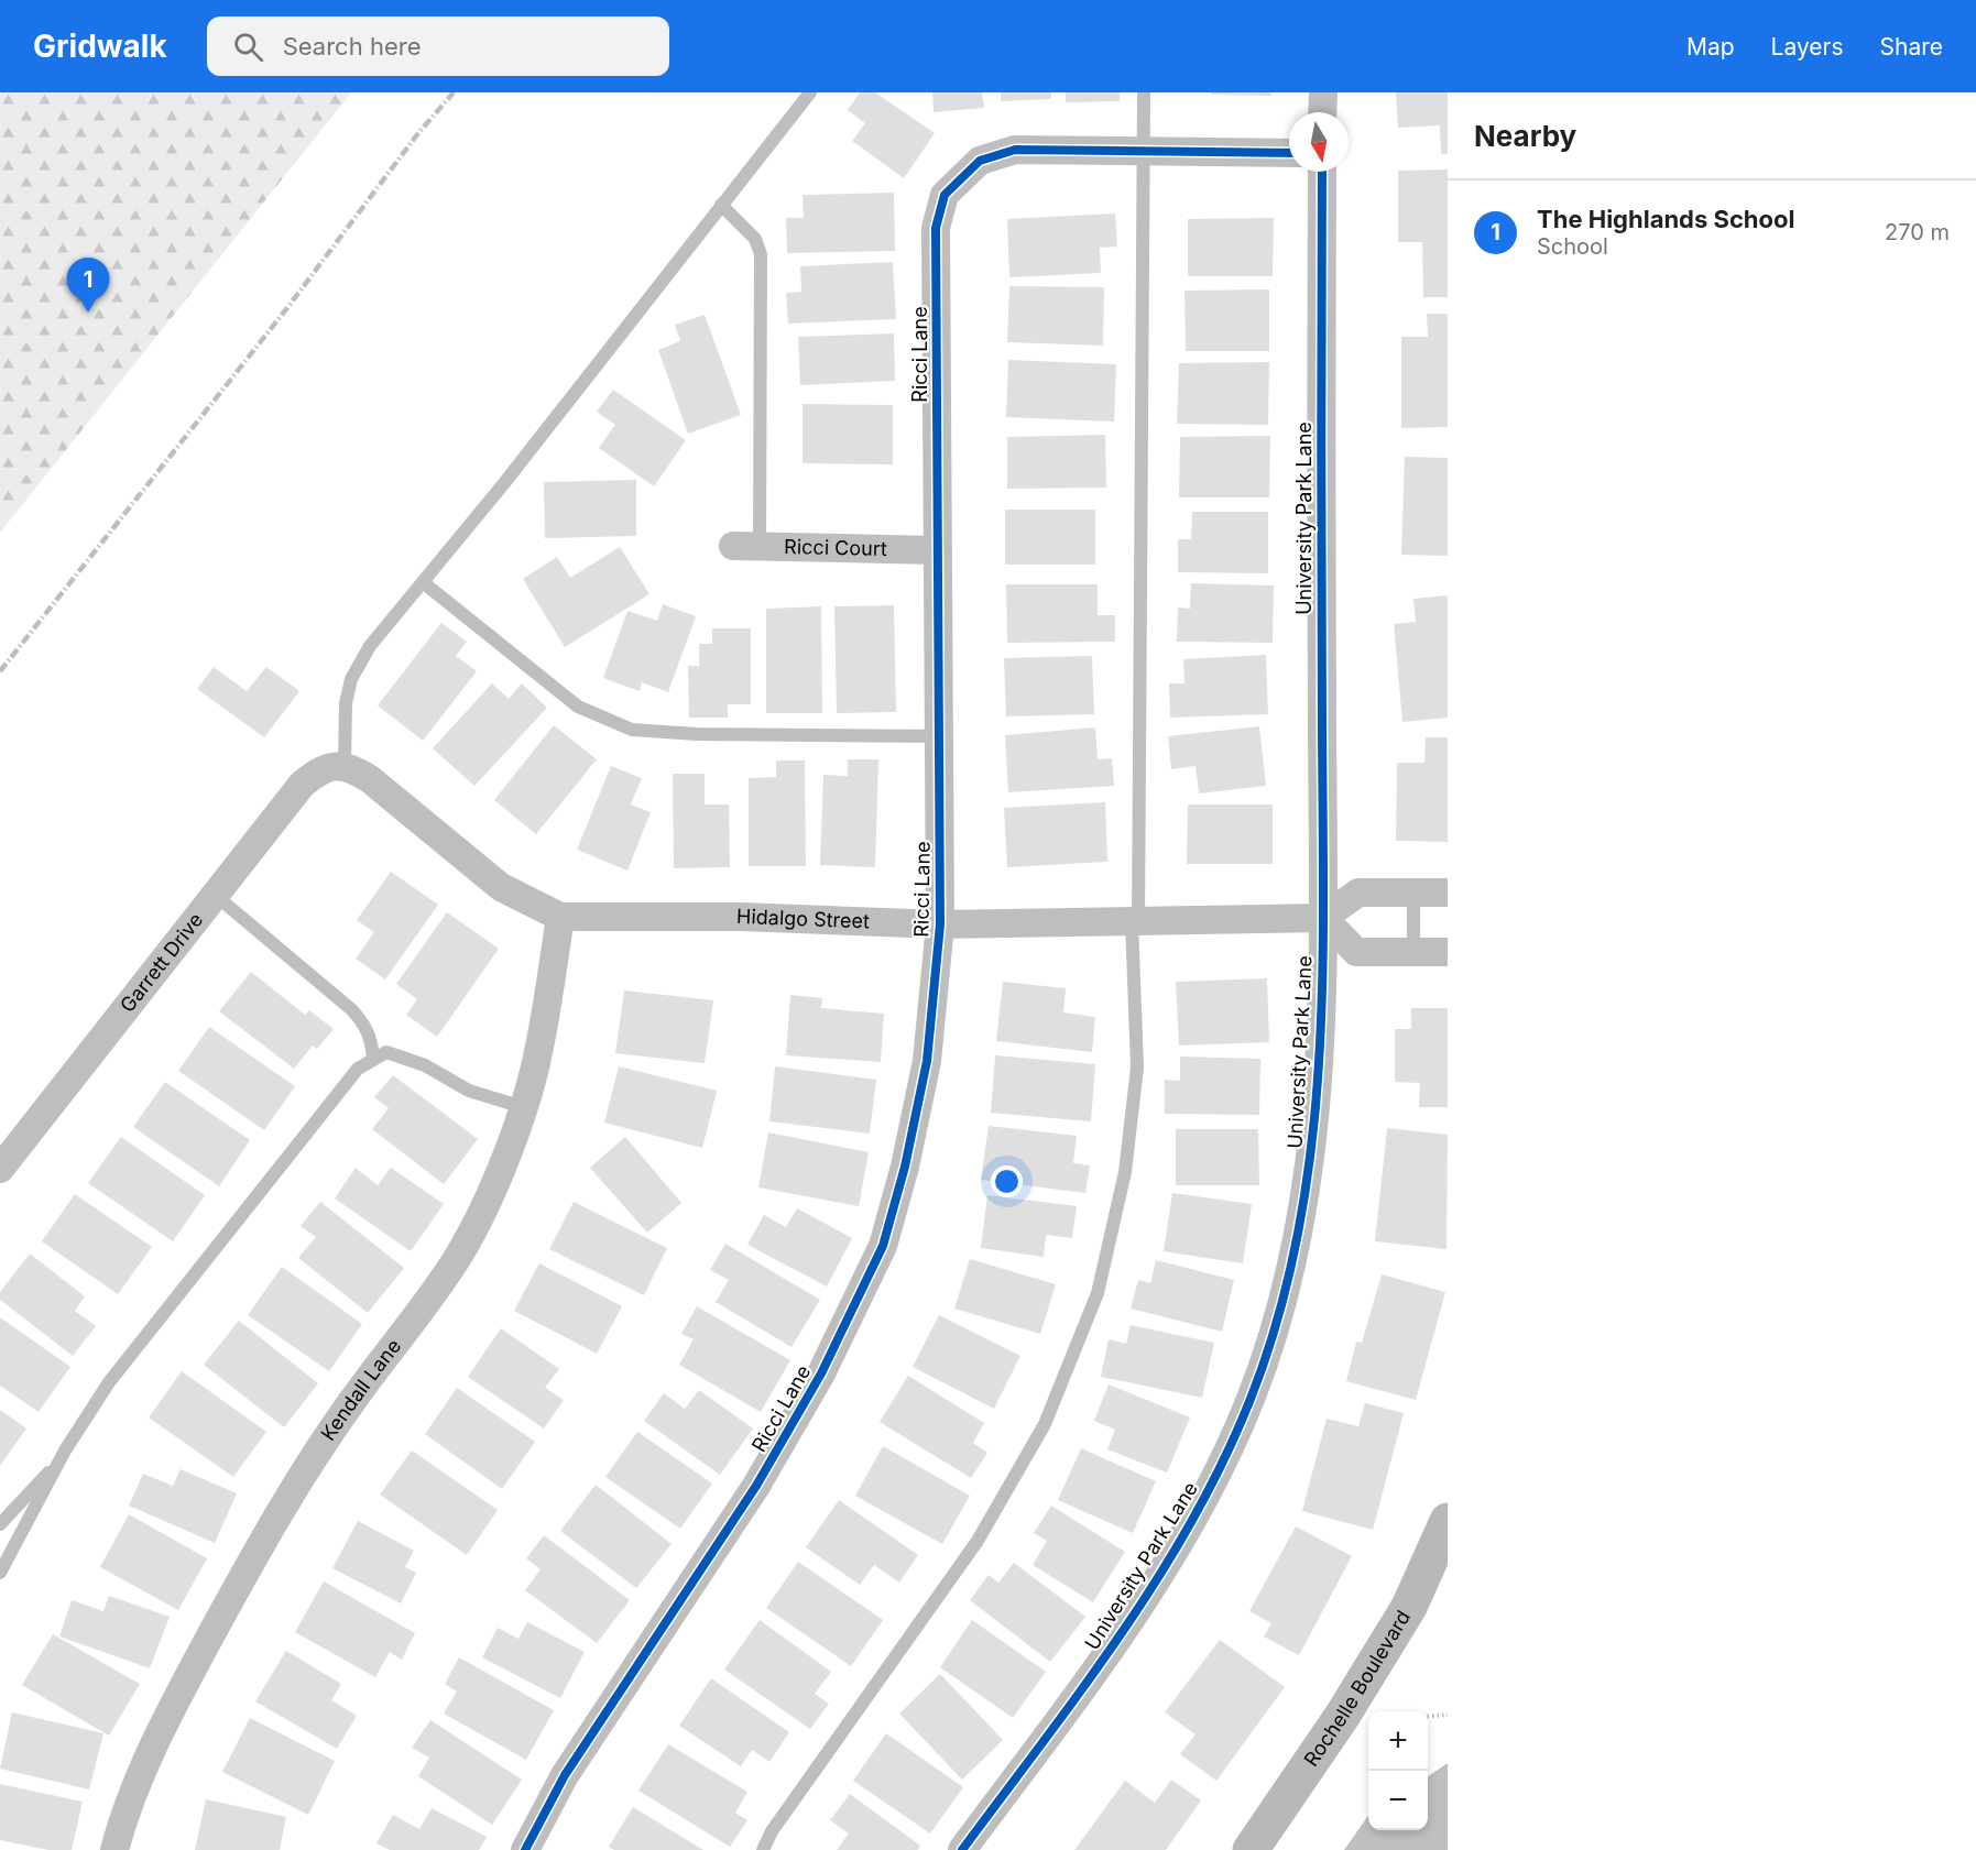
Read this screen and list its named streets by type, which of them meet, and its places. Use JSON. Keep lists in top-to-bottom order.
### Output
{
  "streets": {
    "main road": ["Rochelle Boulevard"],
    "street": [
      "Ricci Lane",
      "University Park Lane",
      "Ricci Court",
      "Hidalgo Street",
      "Garrett Drive",
      "Kendall Lane"
    ]
  },
  "crossings": [
    ["Ricci Lane", "Ricci Court"],
    ["Ricci Lane", "Hidalgo Street"],
    ["University Park Lane", "Hidalgo Street"],
    ["Hidalgo Street", "Garrett Drive"],
    ["Hidalgo Street", "Kendall Lane"]
  ],
  "north": "bottom",
  "page": {
    "header": "Gridwalk",
    "search": "Search here",
    "nav": ["Map", "Layers", "Share"],
    "heading": "Nearby",
    "list": [
      {
        "mark": "1",
        "name": "The Highlands School",
        "note": "School",
        "value": "270 m"
      }
    ],
    "pins": "1",
    "map_buttons": ["+", "−"]
  }
}
